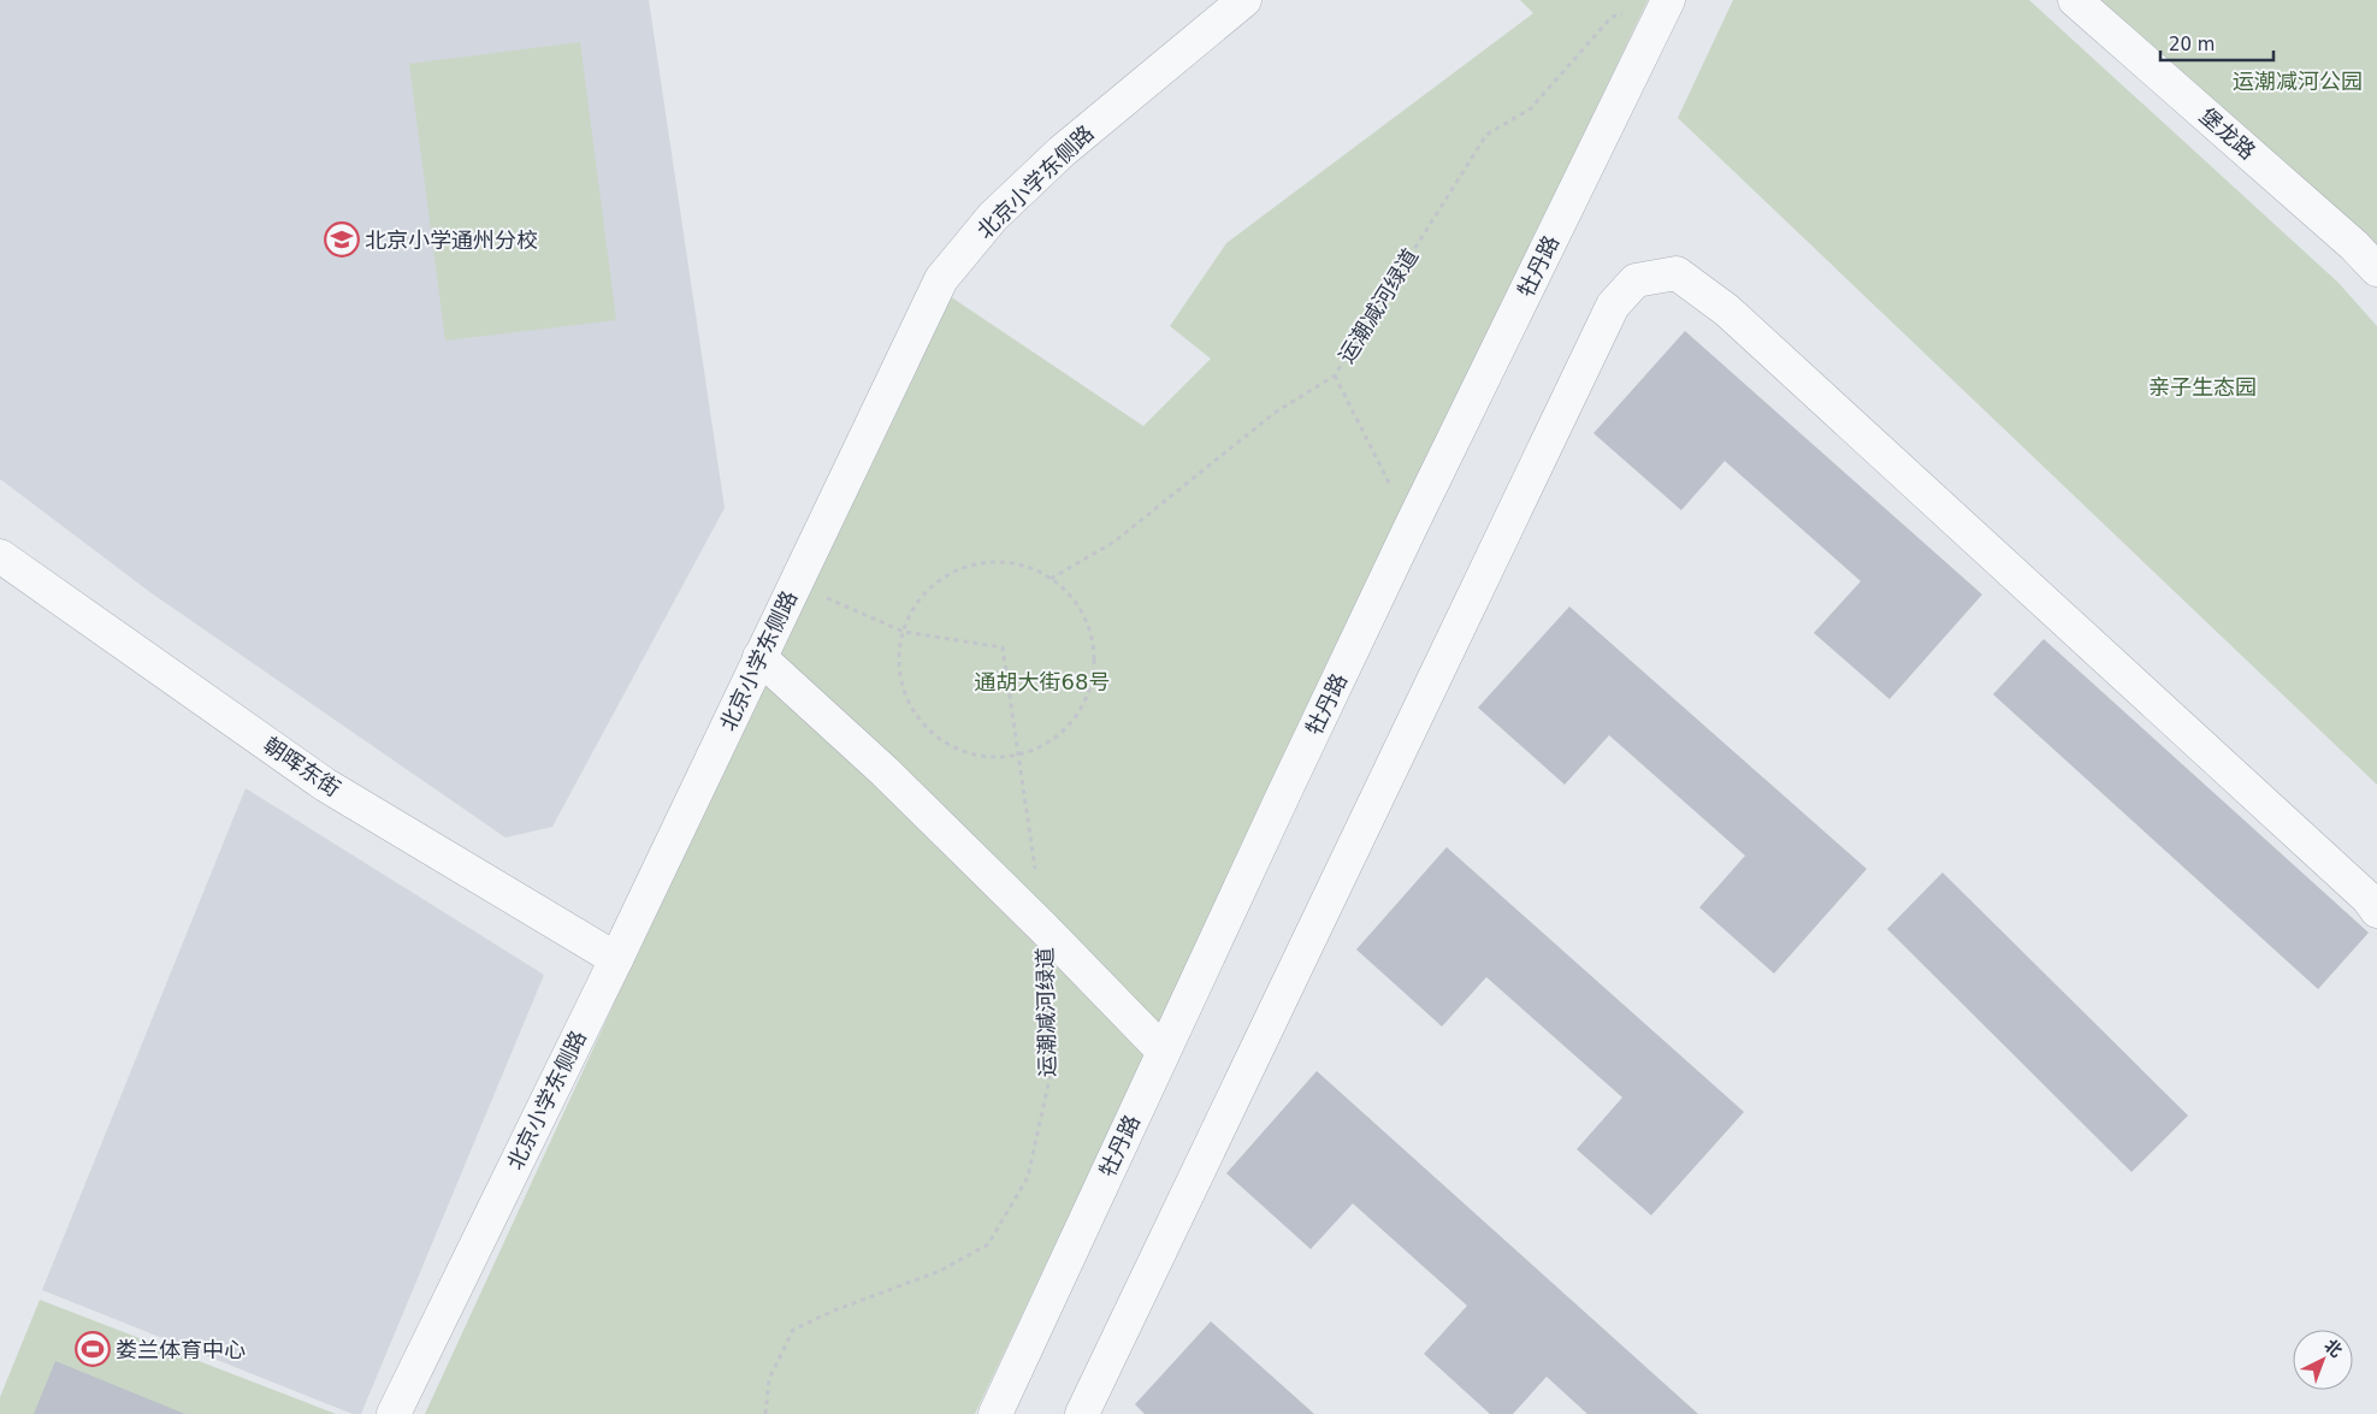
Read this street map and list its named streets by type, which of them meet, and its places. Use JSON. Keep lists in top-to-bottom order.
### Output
{
  "streets": {
    "street": [
      "堡龙路",
      "北京小学东侧路",
      "牡丹路",
      "朝晖东街"
    ],
    "path": ["运潮减河绿道"]
  },
  "crossings": [
    ["北京小学东侧路", "朝晖东街"],
    ["牡丹路", "运潮减河绿道"]
  ],
  "parks": ["运潮减河公园", "亲子生态园", "通胡大街68号"],
  "places": {
    "school or university": ["北京小学通州分校"],
    "sports": ["娄兰体育中心"]
  },
  "scale_bar": "20 m",
  "north": "top right"
}
